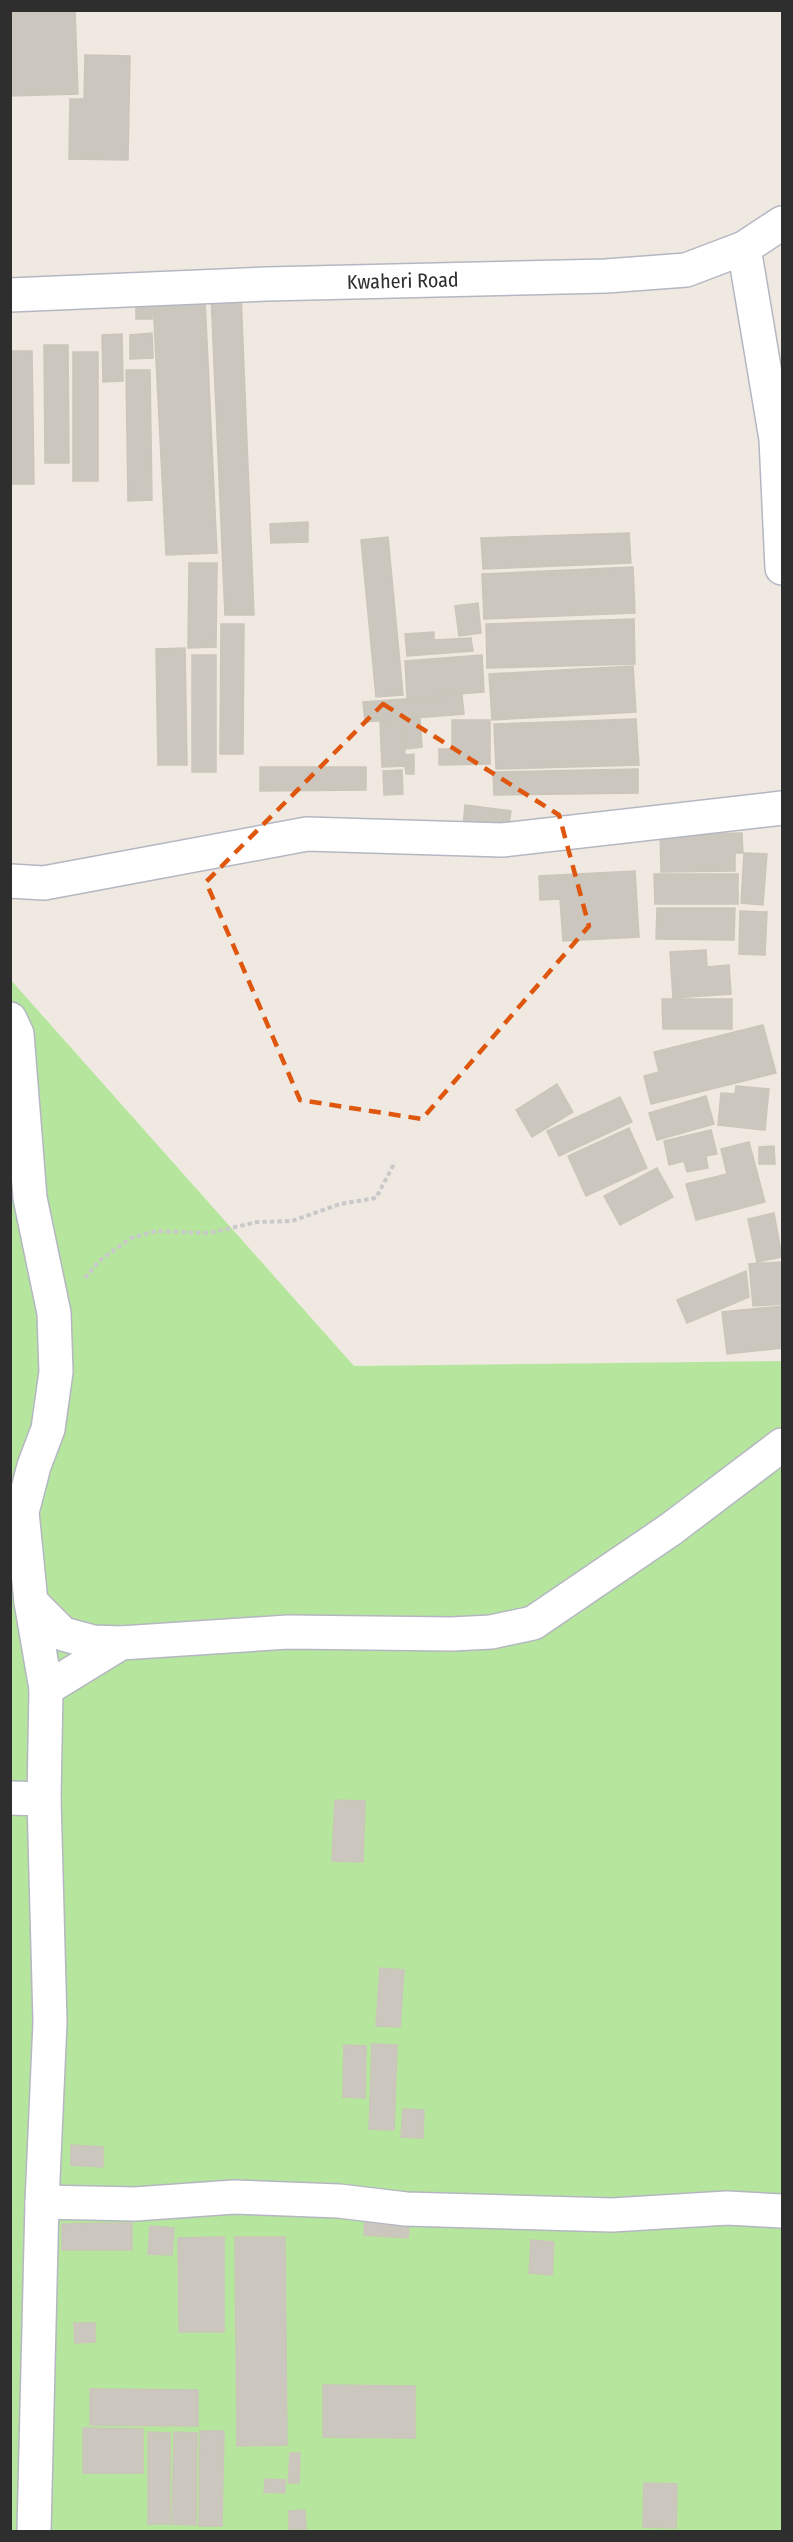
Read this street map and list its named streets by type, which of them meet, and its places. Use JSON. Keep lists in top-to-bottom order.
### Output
{
  "streets": {
    "street": ["Kwaheri Road"]
  }
}
